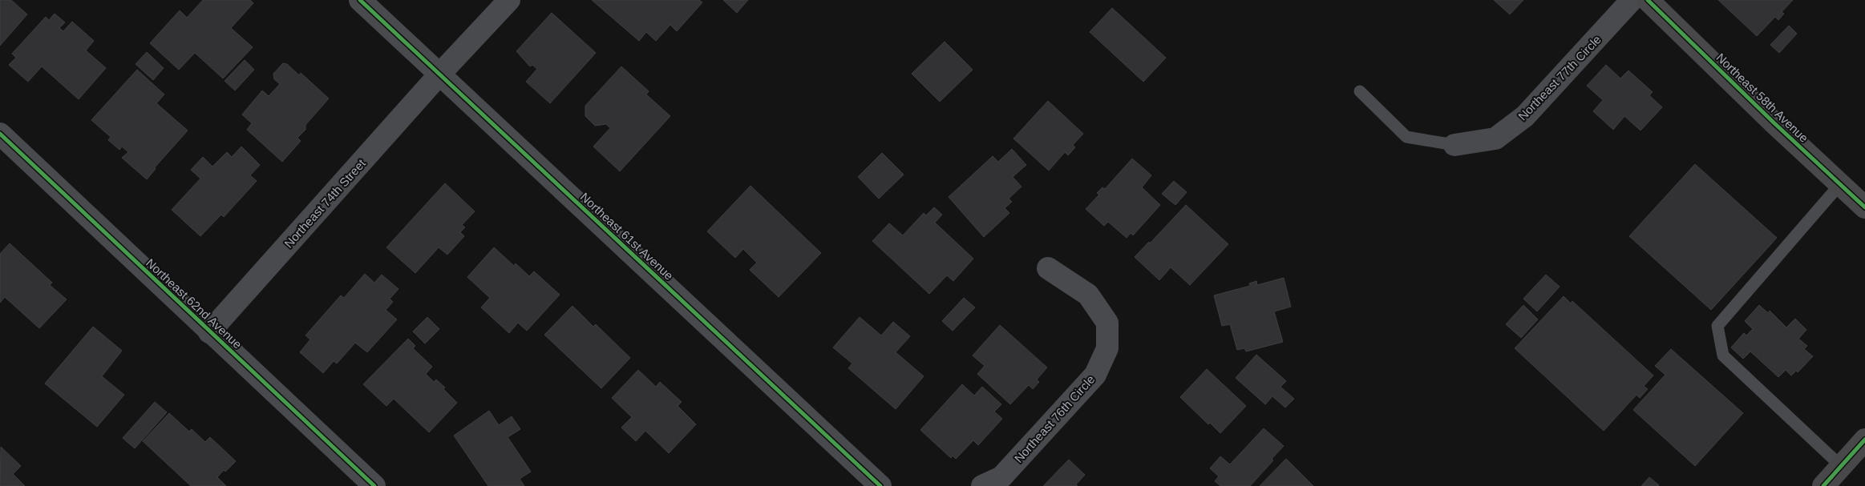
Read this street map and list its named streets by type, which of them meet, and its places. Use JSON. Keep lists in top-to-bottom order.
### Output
{
  "streets": {
    "street": [
      "Northeast 77th Circle",
      "Northeast 58th Avenue",
      "Northeast 74th Street",
      "Northeast 61st Avenue",
      "Northeast 62nd Avenue",
      "Northeast 76th Circle"
    ]
  },
  "crossings": [
    ["Northeast 74th Street", "Northeast 61st Avenue"],
    ["Northeast 74th Street", "Northeast 62nd Avenue"]
  ]
}
